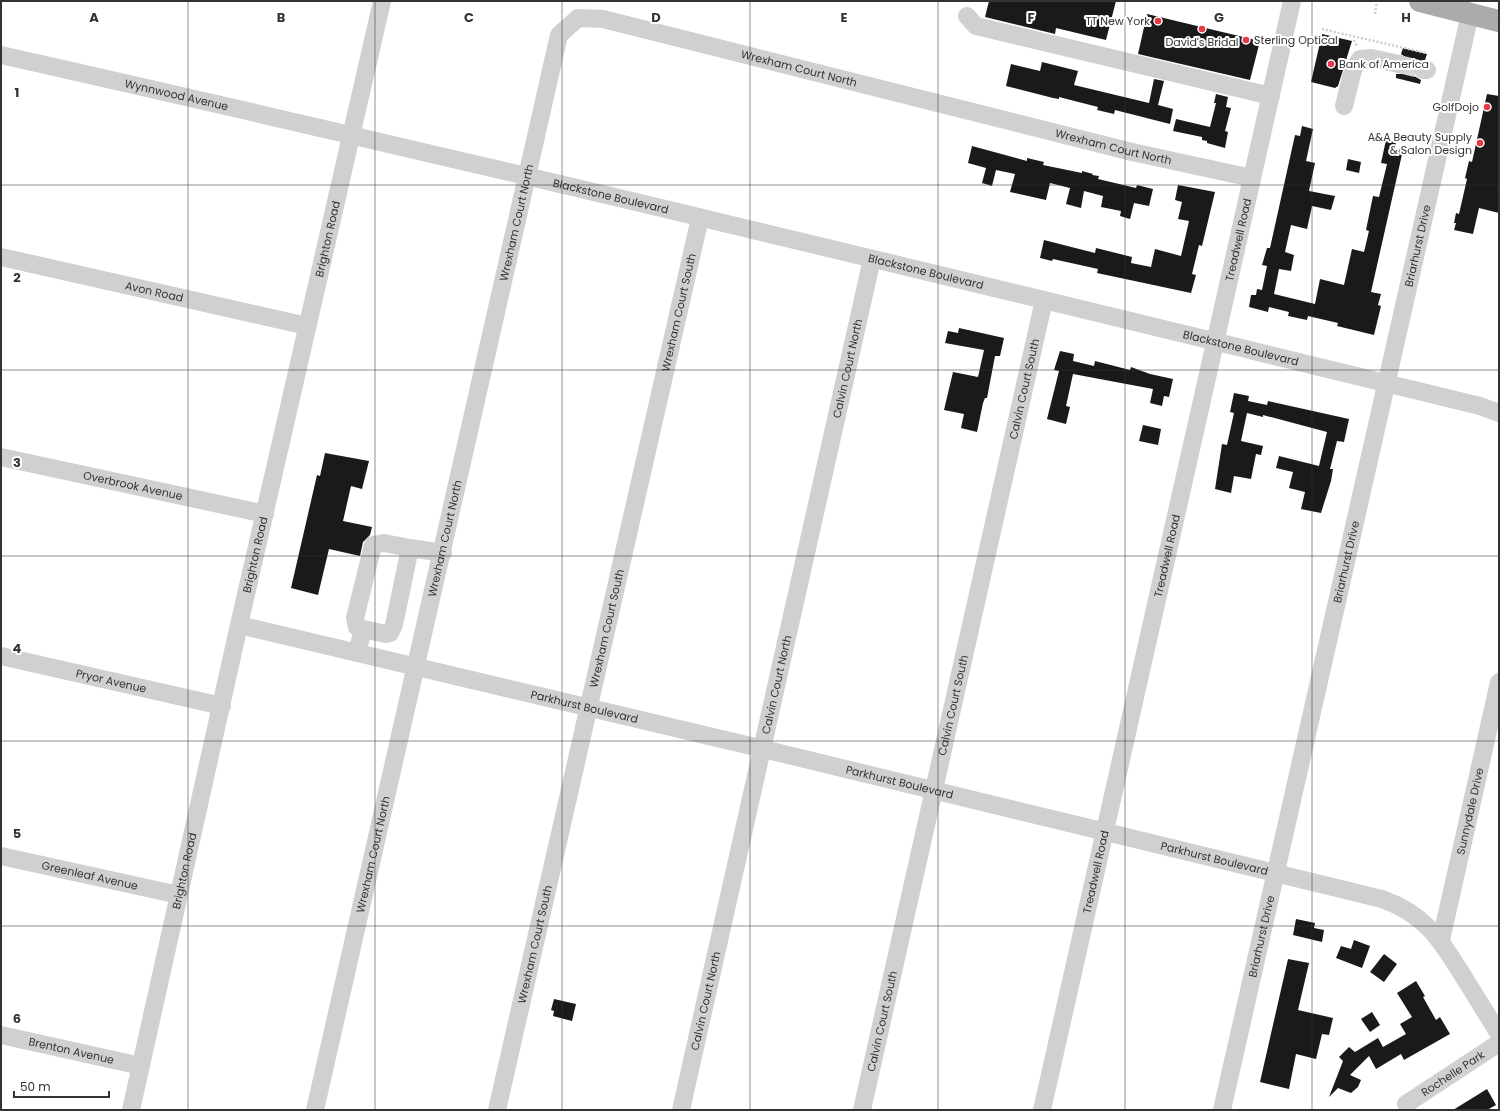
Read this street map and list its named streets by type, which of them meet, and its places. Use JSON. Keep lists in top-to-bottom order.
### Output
{
  "streets": {
    "street": [
      "Wrexham Court North",
      "Wynnwood Avenue",
      "Blackstone Boulevard",
      "Brighton Road",
      "Treadwell Road",
      "Briarhurst Drive",
      "Avon Road",
      "Wrexham Court South",
      "Calvin Court North",
      "Calvin Court South",
      "Overbrook Avenue",
      "Pryor Avenue",
      "Parkhurst Boulevard",
      "Sunnydale Drive",
      "Greenleaf Avenue",
      "Brenton Avenue",
      "Rochelle Park"
    ]
  },
  "crossings": [
    ["Wrexham Court North", "Blackstone Boulevard"],
    ["Wrexham Court North", "Treadwell Road"],
    ["Wrexham Court North", "Parkhurst Boulevard"],
    ["Wynnwood Avenue", "Blackstone Boulevard"],
    ["Wynnwood Avenue", "Brighton Road"],
    ["Blackstone Boulevard", "Brighton Road"],
    ["Blackstone Boulevard", "Treadwell Road"],
    ["Blackstone Boulevard", "Briarhurst Drive"],
    ["Blackstone Boulevard", "Wrexham Court South"],
    ["Blackstone Boulevard", "Calvin Court North"],
    ["Blackstone Boulevard", "Calvin Court South"],
    ["Brighton Road", "Avon Road"],
    ["Brighton Road", "Overbrook Avenue"],
    ["Brighton Road", "Pryor Avenue"],
    ["Brighton Road", "Parkhurst Boulevard"],
    ["Brighton Road", "Greenleaf Avenue"],
    ["Brighton Road", "Brenton Avenue"],
    ["Treadwell Road", "Parkhurst Boulevard"],
    ["Briarhurst Drive", "Parkhurst Boulevard"],
    ["Wrexham Court South", "Parkhurst Boulevard"],
    ["Calvin Court North", "Parkhurst Boulevard"],
    ["Calvin Court South", "Parkhurst Boulevard"],
    ["Parkhurst Boulevard", "Sunnydale Drive"]
  ],
  "places": [
    "TT New York",
    "David's Bridal",
    "Sterling Optical",
    "Bank of America",
    "GolfDojo",
    "A&A Beauty Supply & Salon Design"
  ],
  "scale_bar": "50 m",
  "grid": {
    "columns": [
      "A",
      "B",
      "C",
      "D",
      "E",
      "F",
      "G",
      "H"
    ],
    "rows": [
      "1",
      "2",
      "3",
      "4",
      "5",
      "6"
    ]
  }
}
